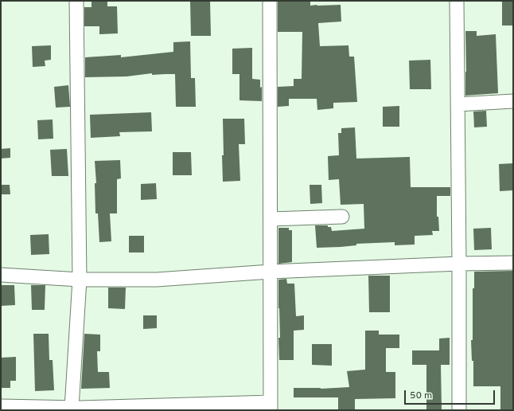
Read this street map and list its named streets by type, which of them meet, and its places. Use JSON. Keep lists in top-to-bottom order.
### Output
{
  "scale_bar": "50 m"
}
